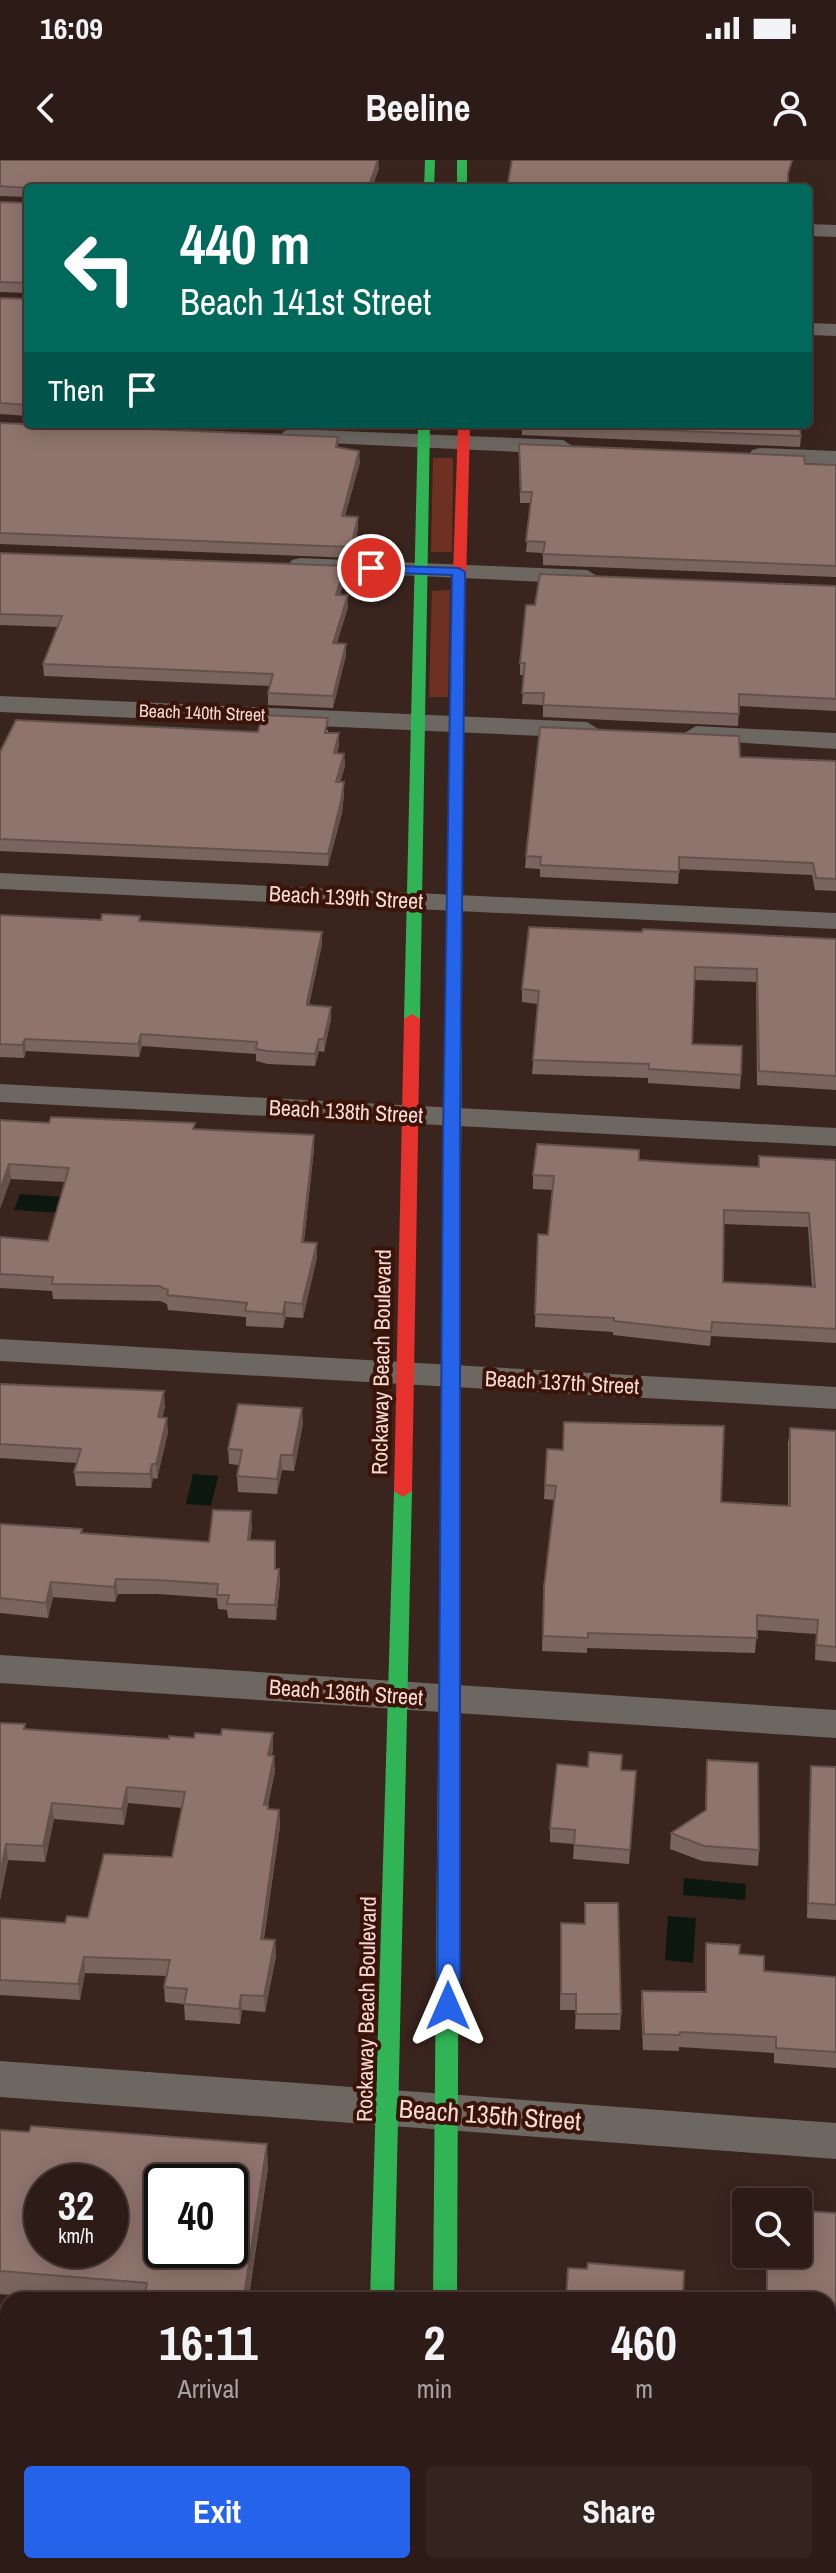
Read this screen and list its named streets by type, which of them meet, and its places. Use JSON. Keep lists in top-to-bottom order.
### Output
{
  "streets": {
    "street": [
      "Beach 140th Street",
      "Beach 139th Street",
      "Beach 138th Street",
      "Rockaway Beach Boulevard",
      "Beach 137th Street",
      "Beach 136th Street",
      "Beach 135th Street"
    ]
  },
  "crossings": [
    ["Beach 140th Street", "Rockaway Beach Boulevard"],
    ["Beach 139th Street", "Rockaway Beach Boulevard"],
    ["Beach 138th Street", "Rockaway Beach Boulevard"],
    ["Rockaway Beach Boulevard", "Beach 137th Street"],
    ["Rockaway Beach Boulevard", "Beach 136th Street"],
    ["Rockaway Beach Boulevard", "Beach 135th Street"]
  ],
  "page": {
    "status": "16:09",
    "header": "Beeline",
    "turn": ["440 m", "Beach 141st Street"],
    "then": "Then",
    "speed": "32 km/h",
    "limit": "40",
    "eta": [
      "16:11",
      "Arrival",
      "2",
      "min",
      "460",
      "m"
    ],
    "buttons": ["Exit", "Share"]
  }
}
